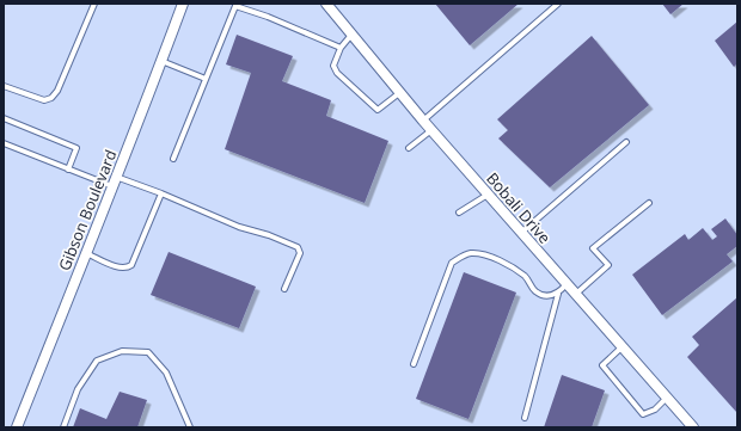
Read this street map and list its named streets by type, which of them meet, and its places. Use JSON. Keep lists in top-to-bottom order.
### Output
{
  "streets": {
    "street": ["Bobali Drive", "Gibson Boulevard"]
  }
}
